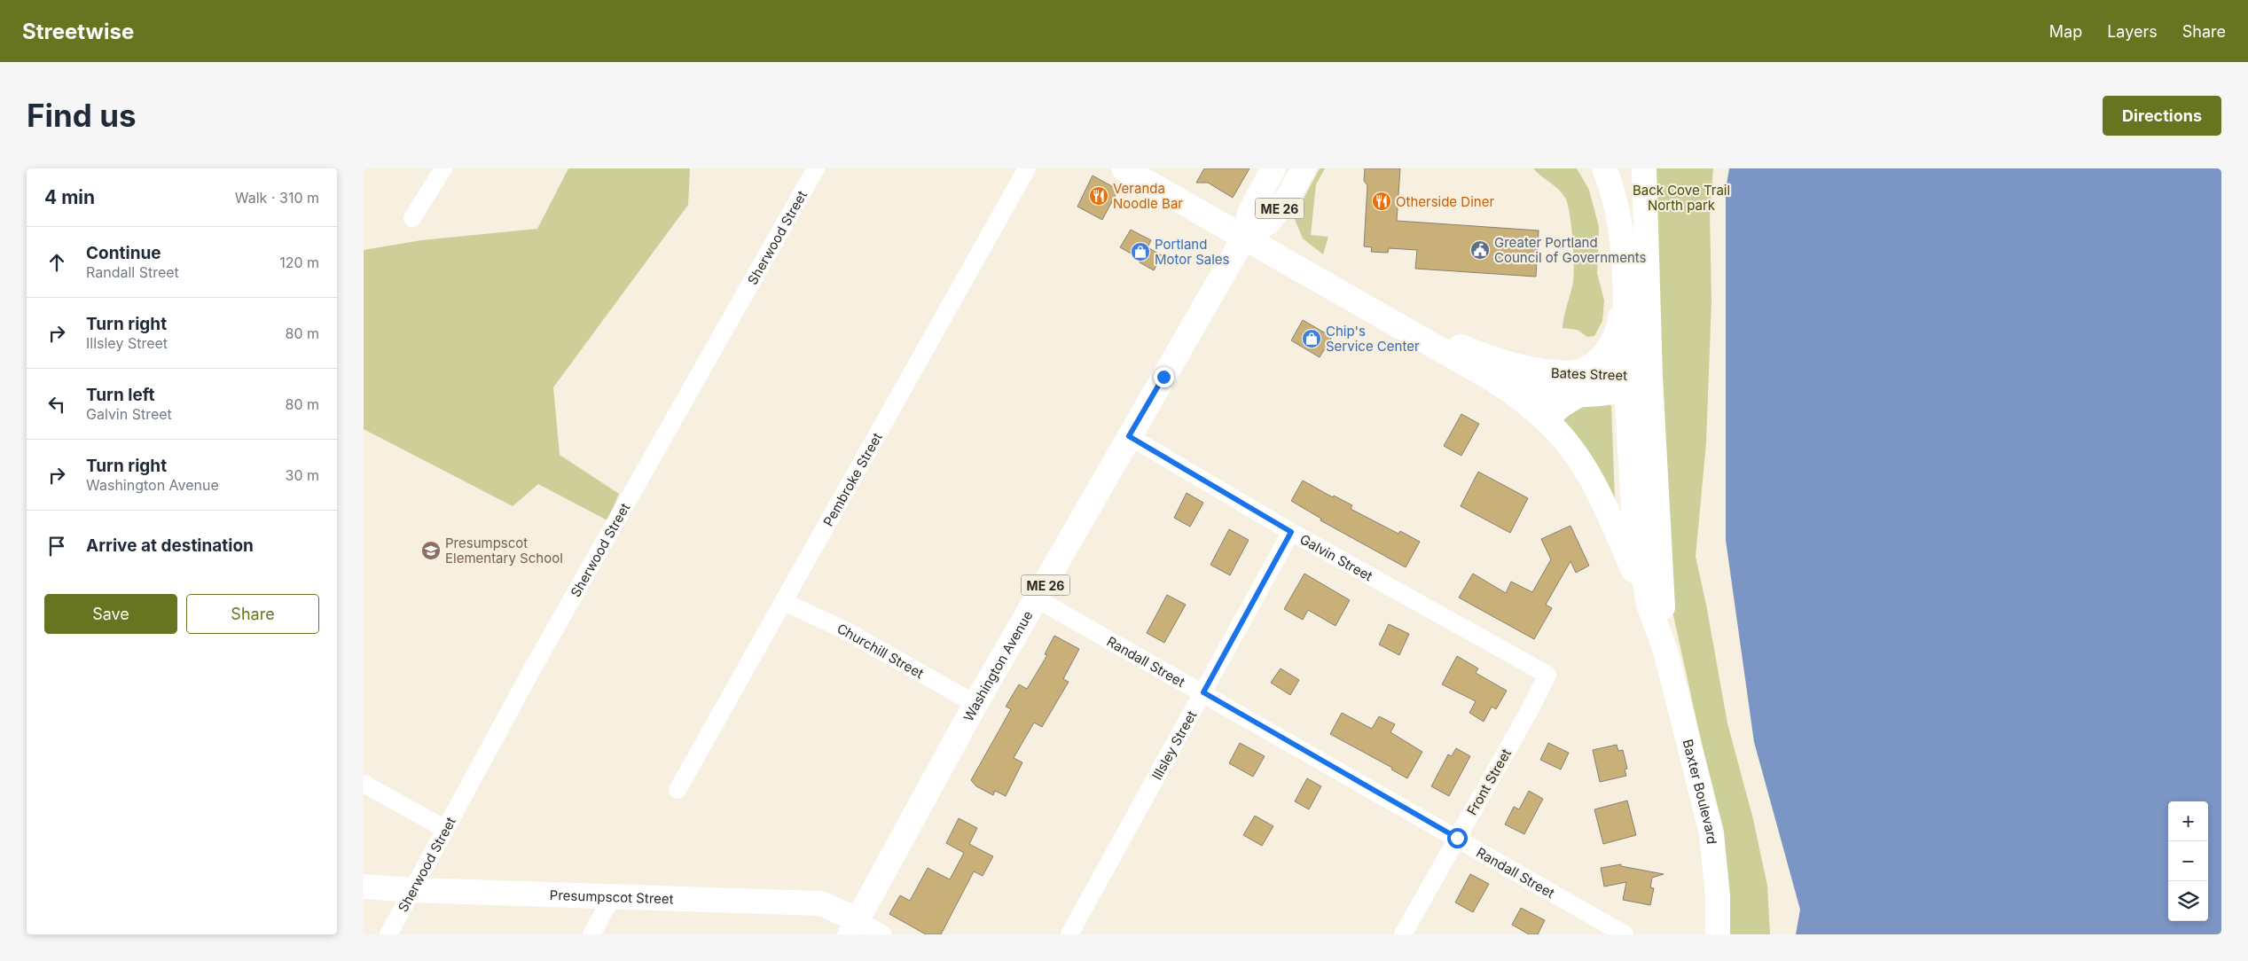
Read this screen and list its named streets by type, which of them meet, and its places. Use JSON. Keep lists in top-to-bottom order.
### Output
{
  "streets": {
    "main road": [
      "ME 26",
      "Bates Street",
      "Washington Avenue",
      "Baxter Boulevard",
      "Presumpscot Street"
    ],
    "street": [
      "Sherwood Street",
      "Pembroke Street",
      "Galvin Street",
      "Churchill Street",
      "Randall Street",
      "Illsley Street",
      "Front Street"
    ]
  },
  "crossings": [
    ["ME 26", "Bates Street"],
    ["ME 26", "Washington Avenue"],
    ["Sherwood Street", "Presumpscot Street"],
    ["Bates Street", "Washington Avenue"],
    ["Bates Street", "Baxter Boulevard"],
    ["Pembroke Street", "Churchill Street"],
    ["Galvin Street", "Washington Avenue"],
    ["Galvin Street", "Illsley Street"],
    ["Galvin Street", "Front Street"],
    ["Churchill Street", "Washington Avenue"],
    ["Randall Street", "Washington Avenue"],
    ["Randall Street", "Illsley Street"],
    ["Randall Street", "Front Street"],
    ["Washington Avenue", "Presumpscot Street"]
  ],
  "parks": ["Back Cove Trail North park"],
  "places": {
    "restaurant": ["Veranda Noodle Bar", "Otherside Diner"],
    "public building": ["Greater Portland Council of Governments"],
    "shop": ["Portland Motor Sales", "Chip's Service Center"],
    "school or university": ["Presumpscot Elementary School"]
  },
  "page": {
    "header": "Streetwise",
    "nav": ["Map", "Layers", "Share"],
    "buttons": [
      "Directions",
      ["Save", "Share"]
    ],
    "title": "Find us",
    "heading": ["4 min", "Walk · 310 m"],
    "list": [
      ["Continue", "Randall Street", "120 m"],
      ["Turn right", "Illsley Street", "80 m"],
      ["Turn left", "Galvin Street", "80 m"],
      ["Turn right", "Washington Avenue", "30 m"],
      "Arrive at destination"
    ],
    "map_buttons": ["+", "−"]
  }
}
